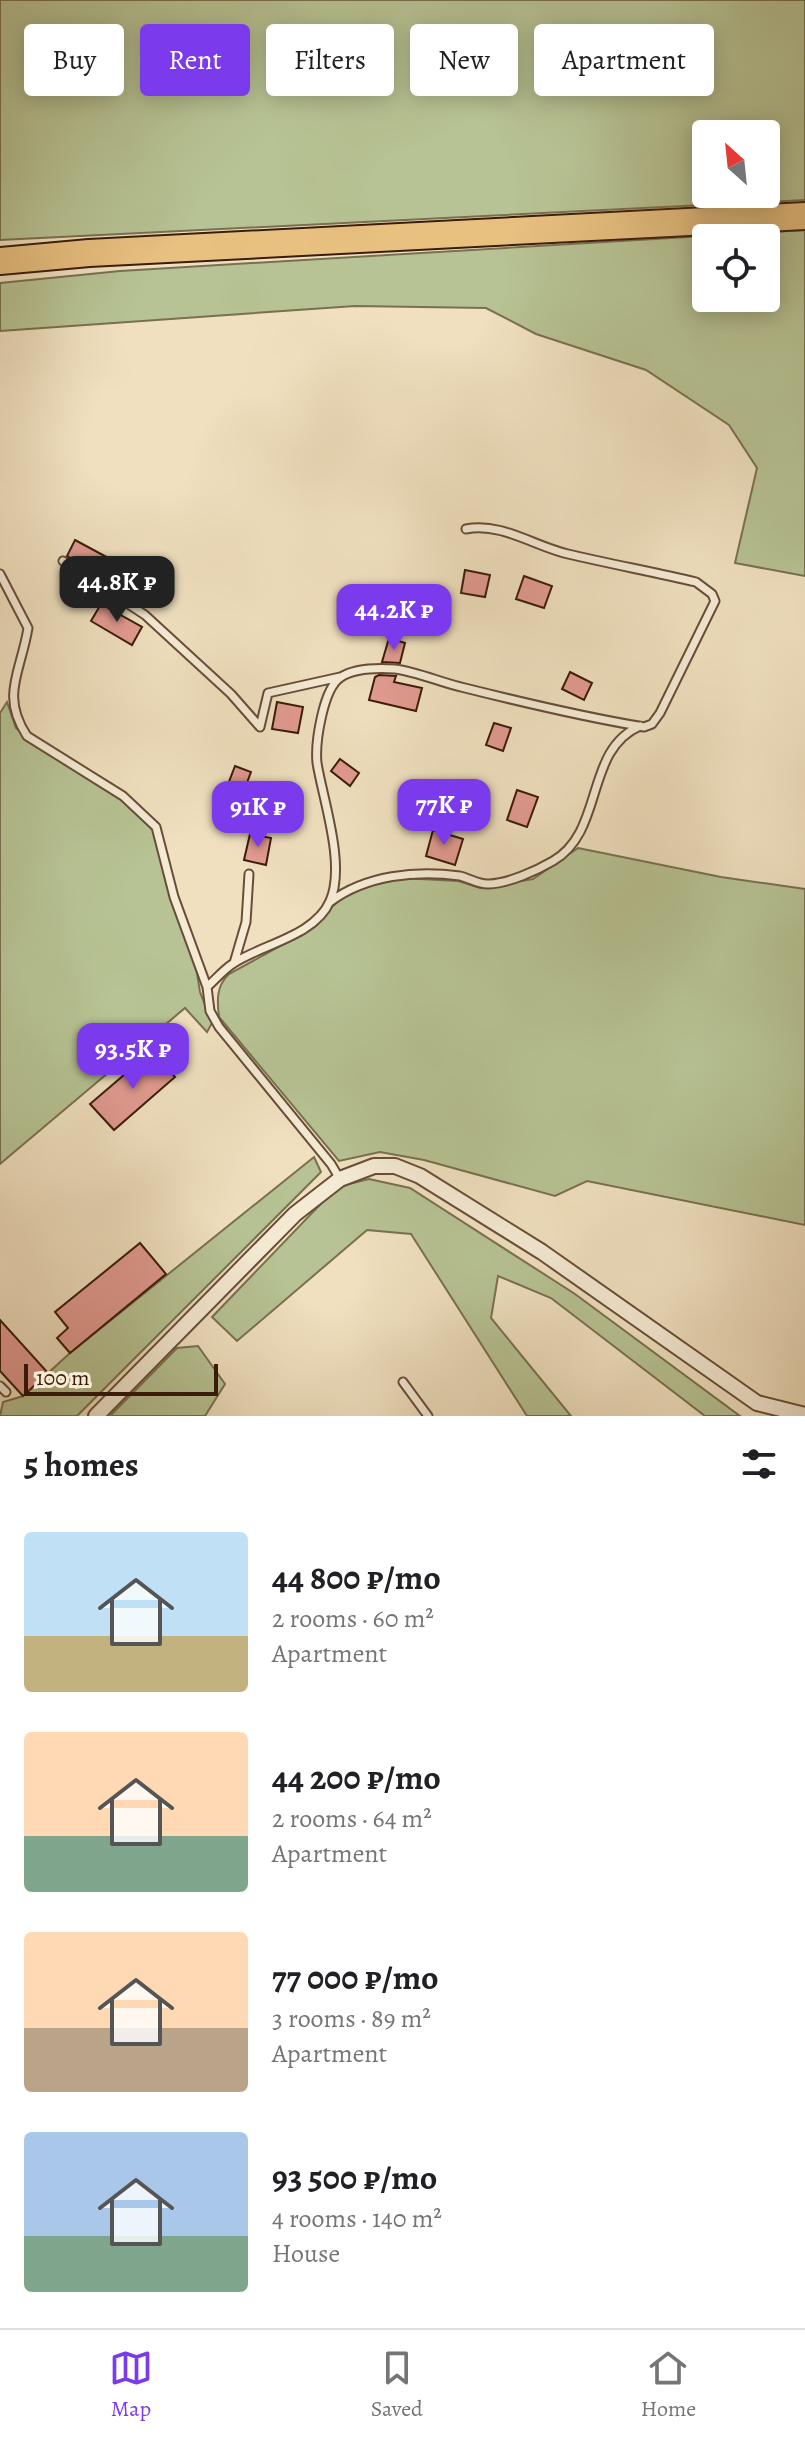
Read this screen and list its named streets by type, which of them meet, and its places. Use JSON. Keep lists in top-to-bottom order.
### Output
{
  "scale_bar": "100 m",
  "north": "top left",
  "page": {
    "chip": [
      "Buy",
      "Rent",
      "Filters",
      "New",
      "Apartment"
    ],
    "price": [
      "44.8K ₽",
      "44.2K ₽",
      "77K ₽",
      "91K ₽",
      "93.5K ₽"
    ],
    "scale": "100 m",
    "heading": "5 homes",
    "list": [
      {
        "name": "44 800 ₽/mo",
        "note": "2 rooms · 60 m² · Apartment"
      },
      {
        "name": "44 200 ₽/mo",
        "note": "2 rooms · 64 m² · Apartment"
      },
      {
        "name": "77 000 ₽/mo",
        "note": "3 rooms · 89 m² · Apartment"
      },
      {
        "name": "93 500 ₽/mo",
        "note": "4 rooms · 140 m² · House"
      }
    ],
    "tabs": ["Map", "Saved", "Home"]
  }
}
